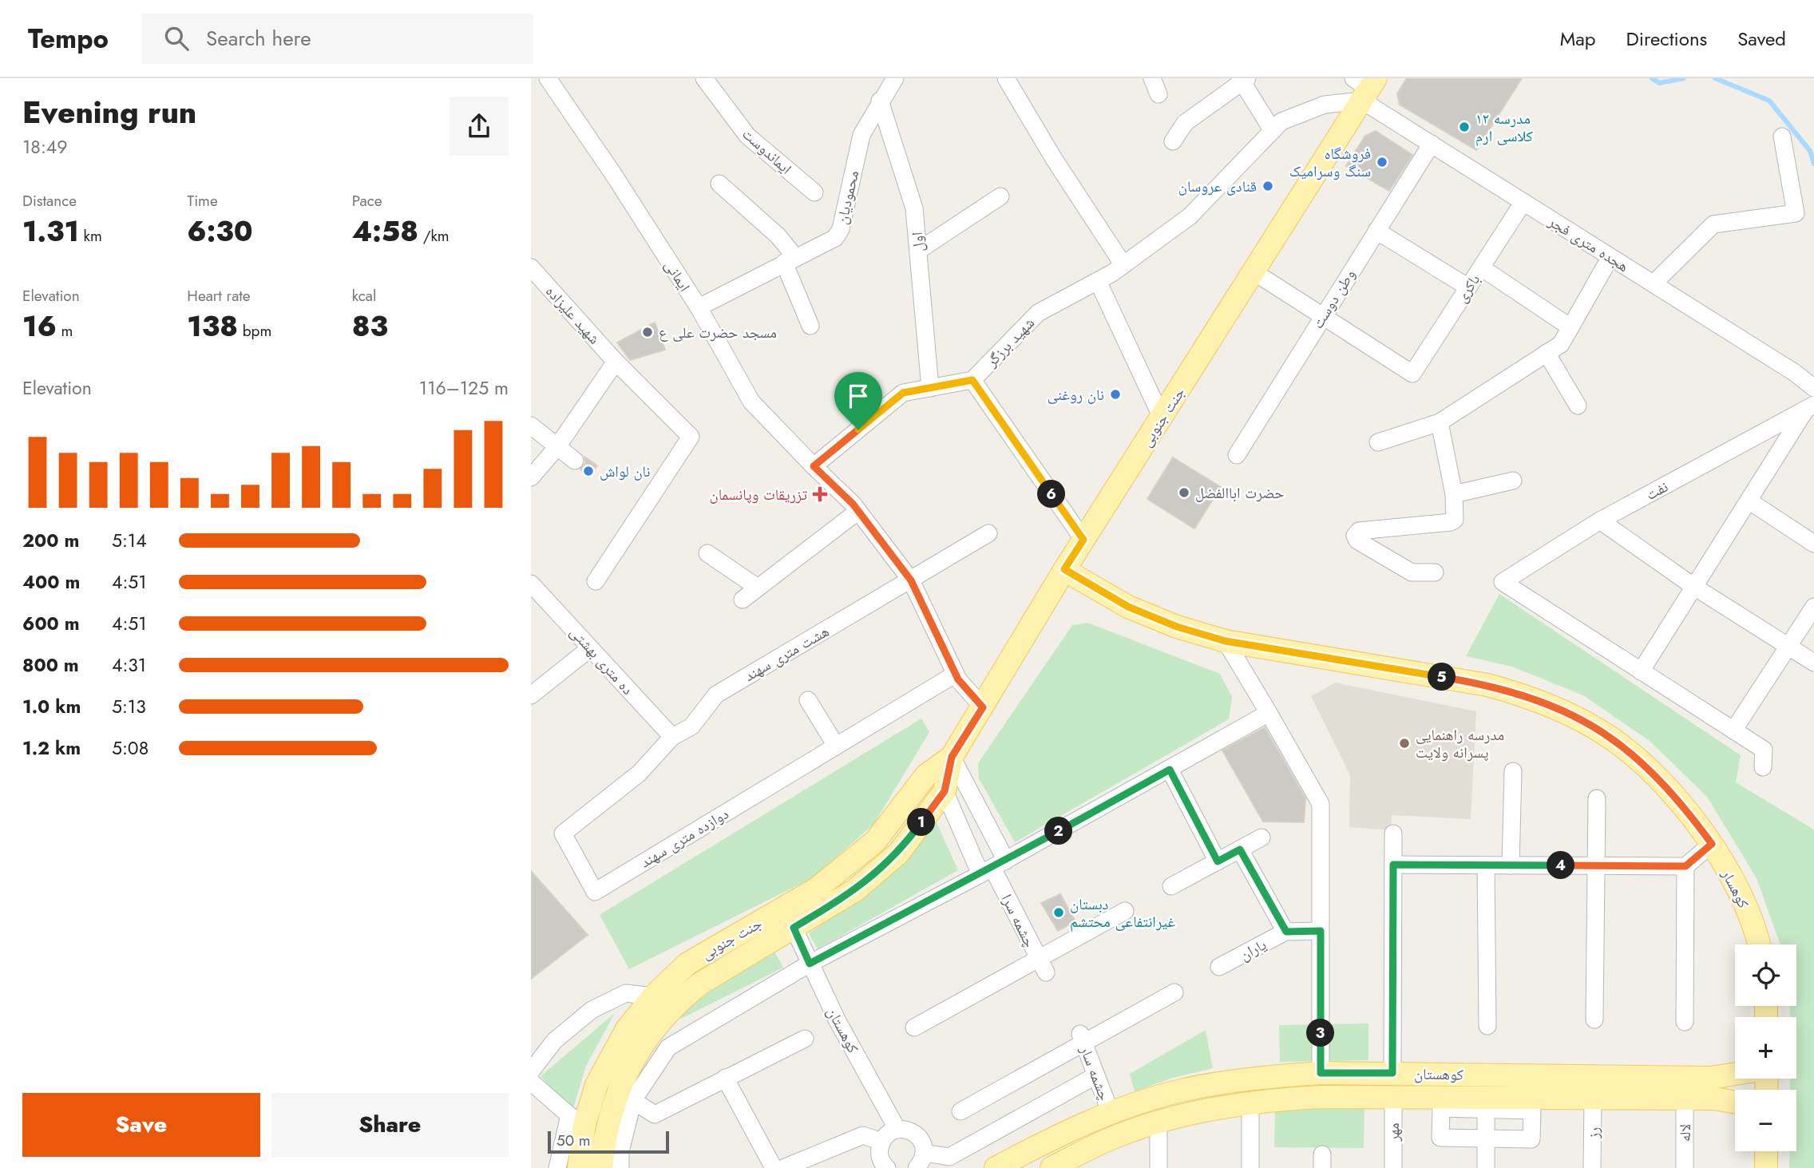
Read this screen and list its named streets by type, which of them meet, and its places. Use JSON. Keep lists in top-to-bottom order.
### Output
{
  "streets": {
    "main road": ["جنت جنوبی", "کوهسار", "کوهستان"],
    "street": [
      "ایماندوست",
      "محمودیان",
      "اول",
      "هجده متری فجر",
      "ایمانی",
      "باکری",
      "وطن دوست",
      "شهید علیزاده",
      "شهید برزگر",
      "نفت",
      "هشت متری سهند",
      "ده متری بهشتی",
      "دوازده متری سهند",
      "چشمه‌ سرا",
      "یاران",
      "چشمه سار",
      "مهر",
      "رز",
      "لاله"
    ]
  },
  "crossings": [
    ["محمودیان", "اول"],
    ["محمودیان", "ایمانی"],
    ["اول", "شهید برزگر"],
    ["هجده متری فجر", "باکری"],
    ["هجده متری فجر", "وطن دوست"],
    ["هجده متری فجر", "شهید برزگر"],
    ["هجده متری فجر", "جنت جنوبی"],
    ["ایمانی", "شهید برزگر"],
    ["باکری", "وطن دوست"],
    ["شهید برزگر", "جنت جنوبی"],
    ["جنت جنوبی", "کوهسار"],
    ["جنت جنوبی", "کوهستان"],
    ["هشت متری سهند", "ده متری بهشتی"],
    ["هشت متری سهند", "دوازده متری سهند"],
    ["ده متری بهشتی", "دوازده متری سهند"],
    ["کوهستان", "چشمه سار"],
    ["کوهستان", "مهر"],
    ["کوهستان", "رز"],
    ["کوهستان", "لاله"]
  ],
  "places": {
    "other": [
      "مدرسه ۱۲ کلاسی ارم",
      "فروشگاه سنگ وسرامیک",
      "قنادی عروسان",
      "مسجد حضرت علی ع",
      "نان روغنی",
      "نان لواش",
      "حضرت اباالفضل",
      "مدرسه راهنمایی پسرانه ولایت",
      "دبستان غیرانتفاعی محتشم"
    ],
    "health": ["تزریقات وپانسمان"]
  },
  "scale_bar": "50 m",
  "page": {
    "header": "Tempo",
    "search": "Search here",
    "nav": ["Map", "Directions", "Saved"],
    "heading": ["Evening run", "18:49"],
    "stats": [
      ["Distance", "1.31 km"],
      ["Time", "6:30"],
      ["Pace", "4:58 /km"],
      ["Elevation", "16 m"],
      ["Heart rate", "138 bpm"],
      ["kcal", "83"]
    ],
    "chart": ["Elevation", "116–125 m"],
    "pins": [
      "6",
      "5",
      "1",
      "2",
      "4",
      "3"
    ],
    "list": [
      {
        "name": "200 m",
        "note": "5:14"
      },
      {
        "name": "400 m",
        "note": "4:51"
      },
      {
        "name": "600 m",
        "note": "4:51"
      },
      {
        "name": "800 m",
        "note": "4:31"
      },
      {
        "name": "1.0 km",
        "note": "5:13"
      },
      {
        "name": "1.2 km",
        "note": "5:08"
      }
    ],
    "map_buttons": ["+", "−"],
    "buttons": ["Save", "Share"],
    "scale": "50 m"
  }
}
